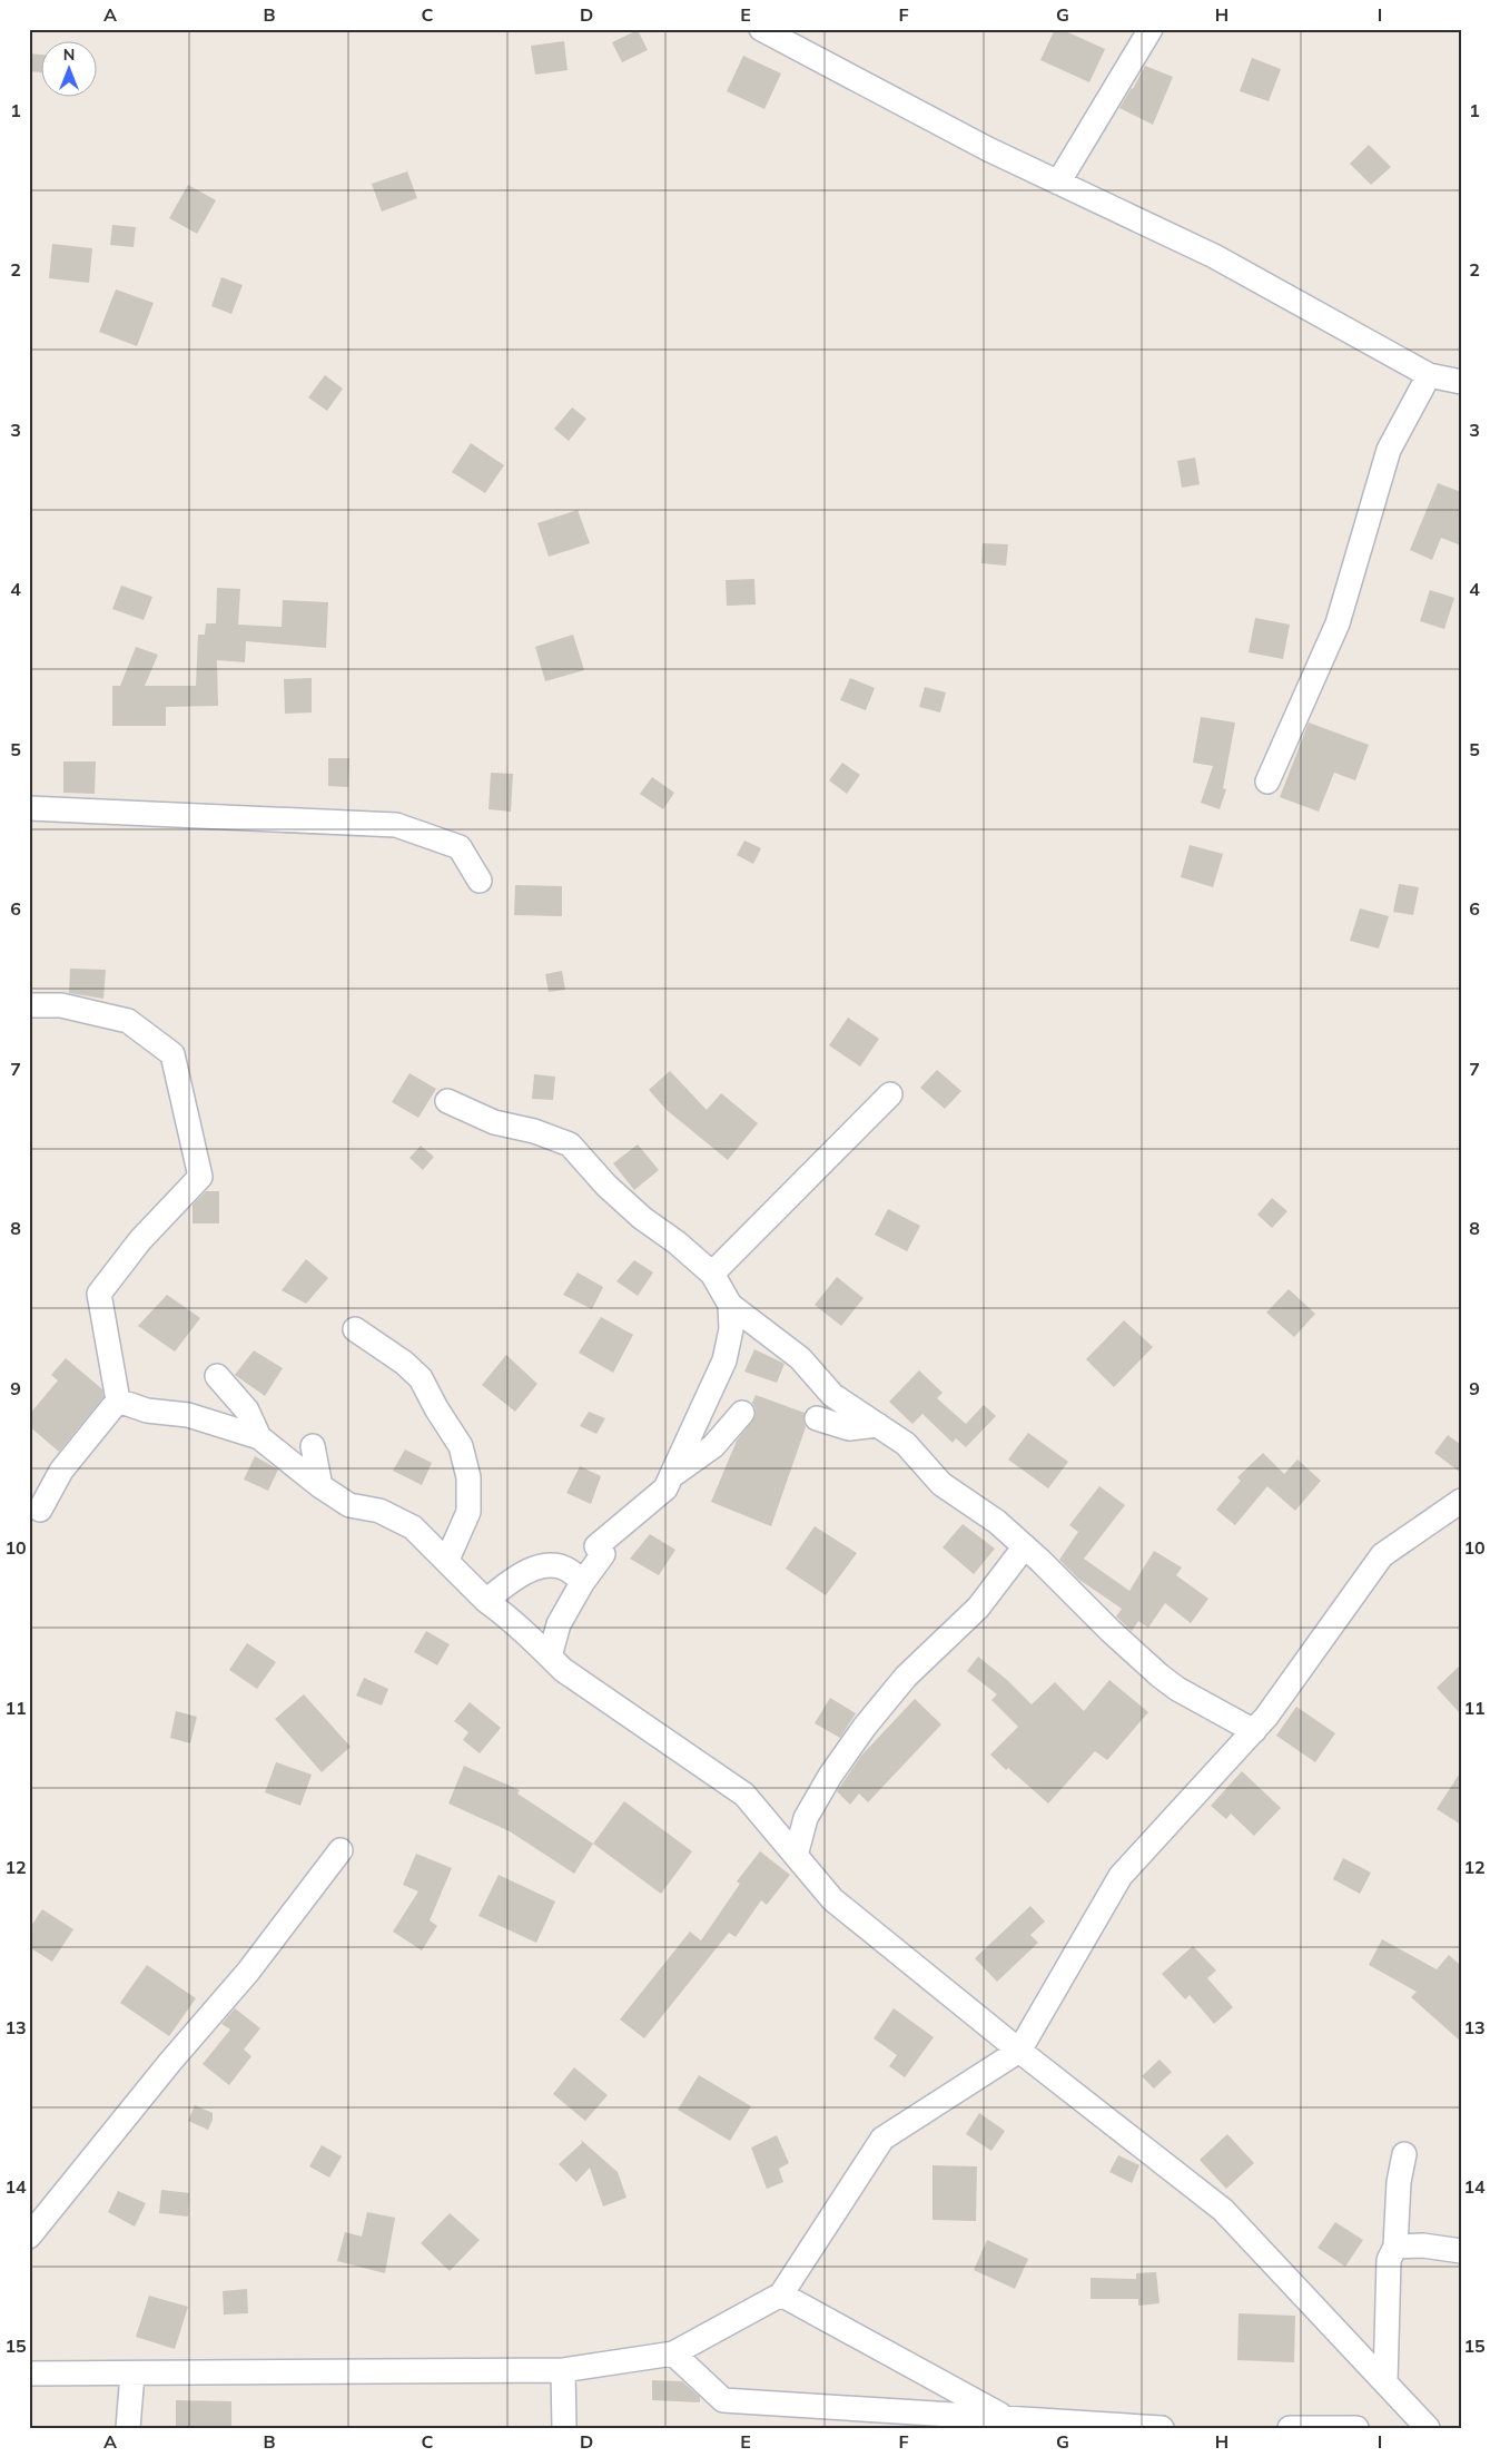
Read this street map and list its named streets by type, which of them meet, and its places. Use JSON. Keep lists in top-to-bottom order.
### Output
{
  "north": "top",
  "grid": {
    "columns": [
      "A",
      "B",
      "C",
      "D",
      "E",
      "F",
      "G",
      "H",
      "I"
    ],
    "rows": [
      "1",
      "2",
      "3",
      "4",
      "5",
      "6",
      "7",
      "8",
      "9",
      "10",
      "11",
      "12",
      "13",
      "14",
      "15"
    ]
  }
}
